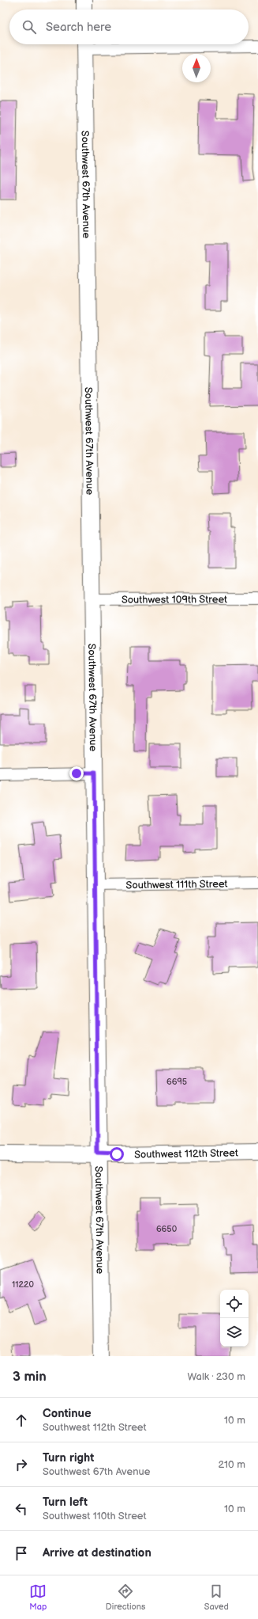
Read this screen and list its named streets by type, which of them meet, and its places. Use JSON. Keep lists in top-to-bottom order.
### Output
{
  "streets": {
    "main road": ["Southwest 67th Avenue", "Southwest 112th Street"],
    "street": ["Southwest 109th Street", "Southwest 111th Street"]
  },
  "crossings": [
    ["Southwest 67th Avenue", "Southwest 109th Street"],
    ["Southwest 67th Avenue", "Southwest 111th Street"],
    ["Southwest 67th Avenue", "Southwest 112th Street"]
  ],
  "house_numbers": ["6695", "6650", "11220"],
  "north": "top",
  "page": {
    "search": "Search here",
    "heading": ["3 min", "Walk · 230 m"],
    "list": [
      ["Continue", "Southwest 112th Street", "10 m"],
      ["Turn right", "Southwest 67th Avenue", "210 m"],
      ["Turn left", "Southwest 110th Street", "10 m"],
      "Arrive at destination"
    ],
    "nav": ["Map", "Directions", "Saved"]
  }
}
